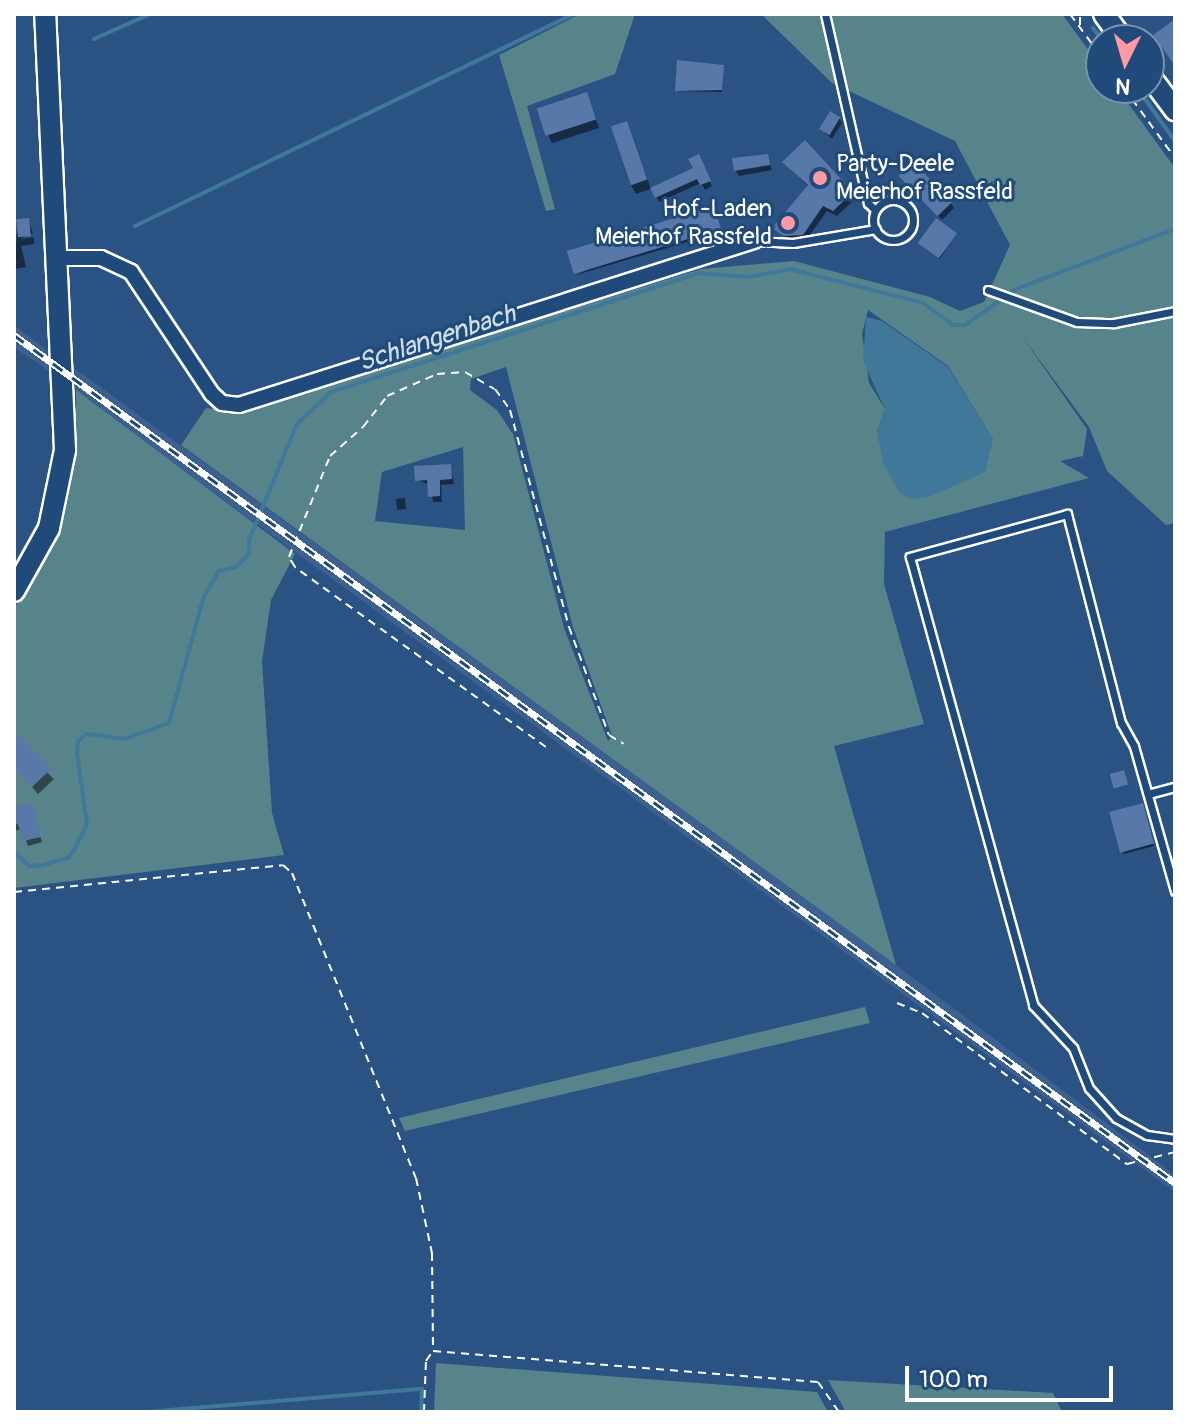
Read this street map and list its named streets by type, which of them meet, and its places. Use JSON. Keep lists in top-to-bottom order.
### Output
{
  "water": ["Schlangenbach"],
  "places": ["Party-Deele Meierhof Rassfeld", "Hof-Laden Meierhof Rassfeld"],
  "scale_bar": "100 m",
  "north": "bottom"
}
